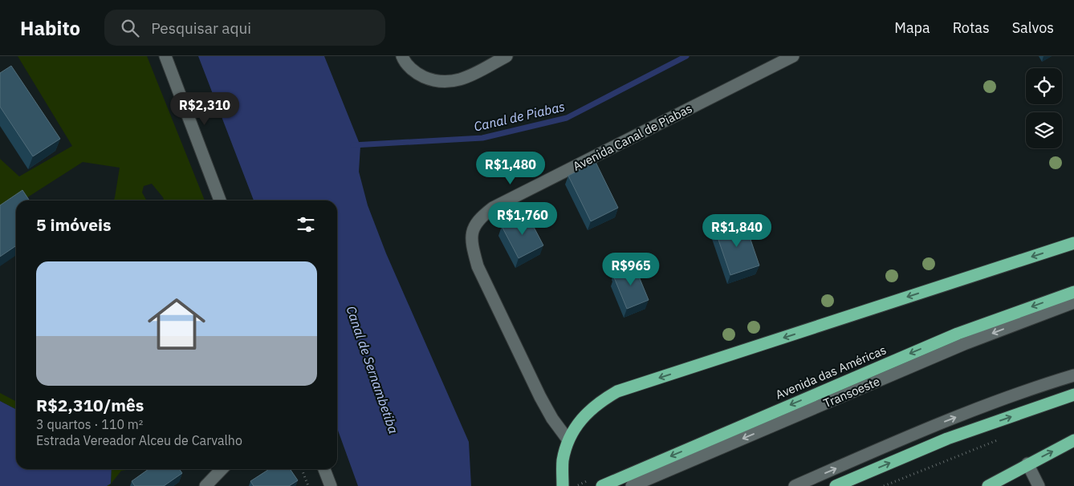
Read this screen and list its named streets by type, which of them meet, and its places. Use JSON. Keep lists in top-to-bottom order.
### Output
{
  "streets": {
    "highway": ["Avenida das Américas"],
    "street": ["Avenida Canal de Piabas", "Transoeste"]
  },
  "crossings": [
    ["Avenida das Américas", "Transoeste"]
  ],
  "water": ["Canal de Piabas", "Canal de Sernambetiba"],
  "page": {
    "header": "Habito",
    "search": "Pesquisar aqui",
    "nav": ["Mapa", "Rotas", "Salvos"],
    "price": [
      "R$2,310",
      "R$1,480",
      "R$1,760",
      "R$1,840",
      "R$965"
    ],
    "heading": "5 imóveis",
    "list": [
      {
        "name": "R$2,310/mês",
        "note": "3 quartos · 110 m² · Estrada Vereador Alceu de Carvalho"
      }
    ]
  }
}
